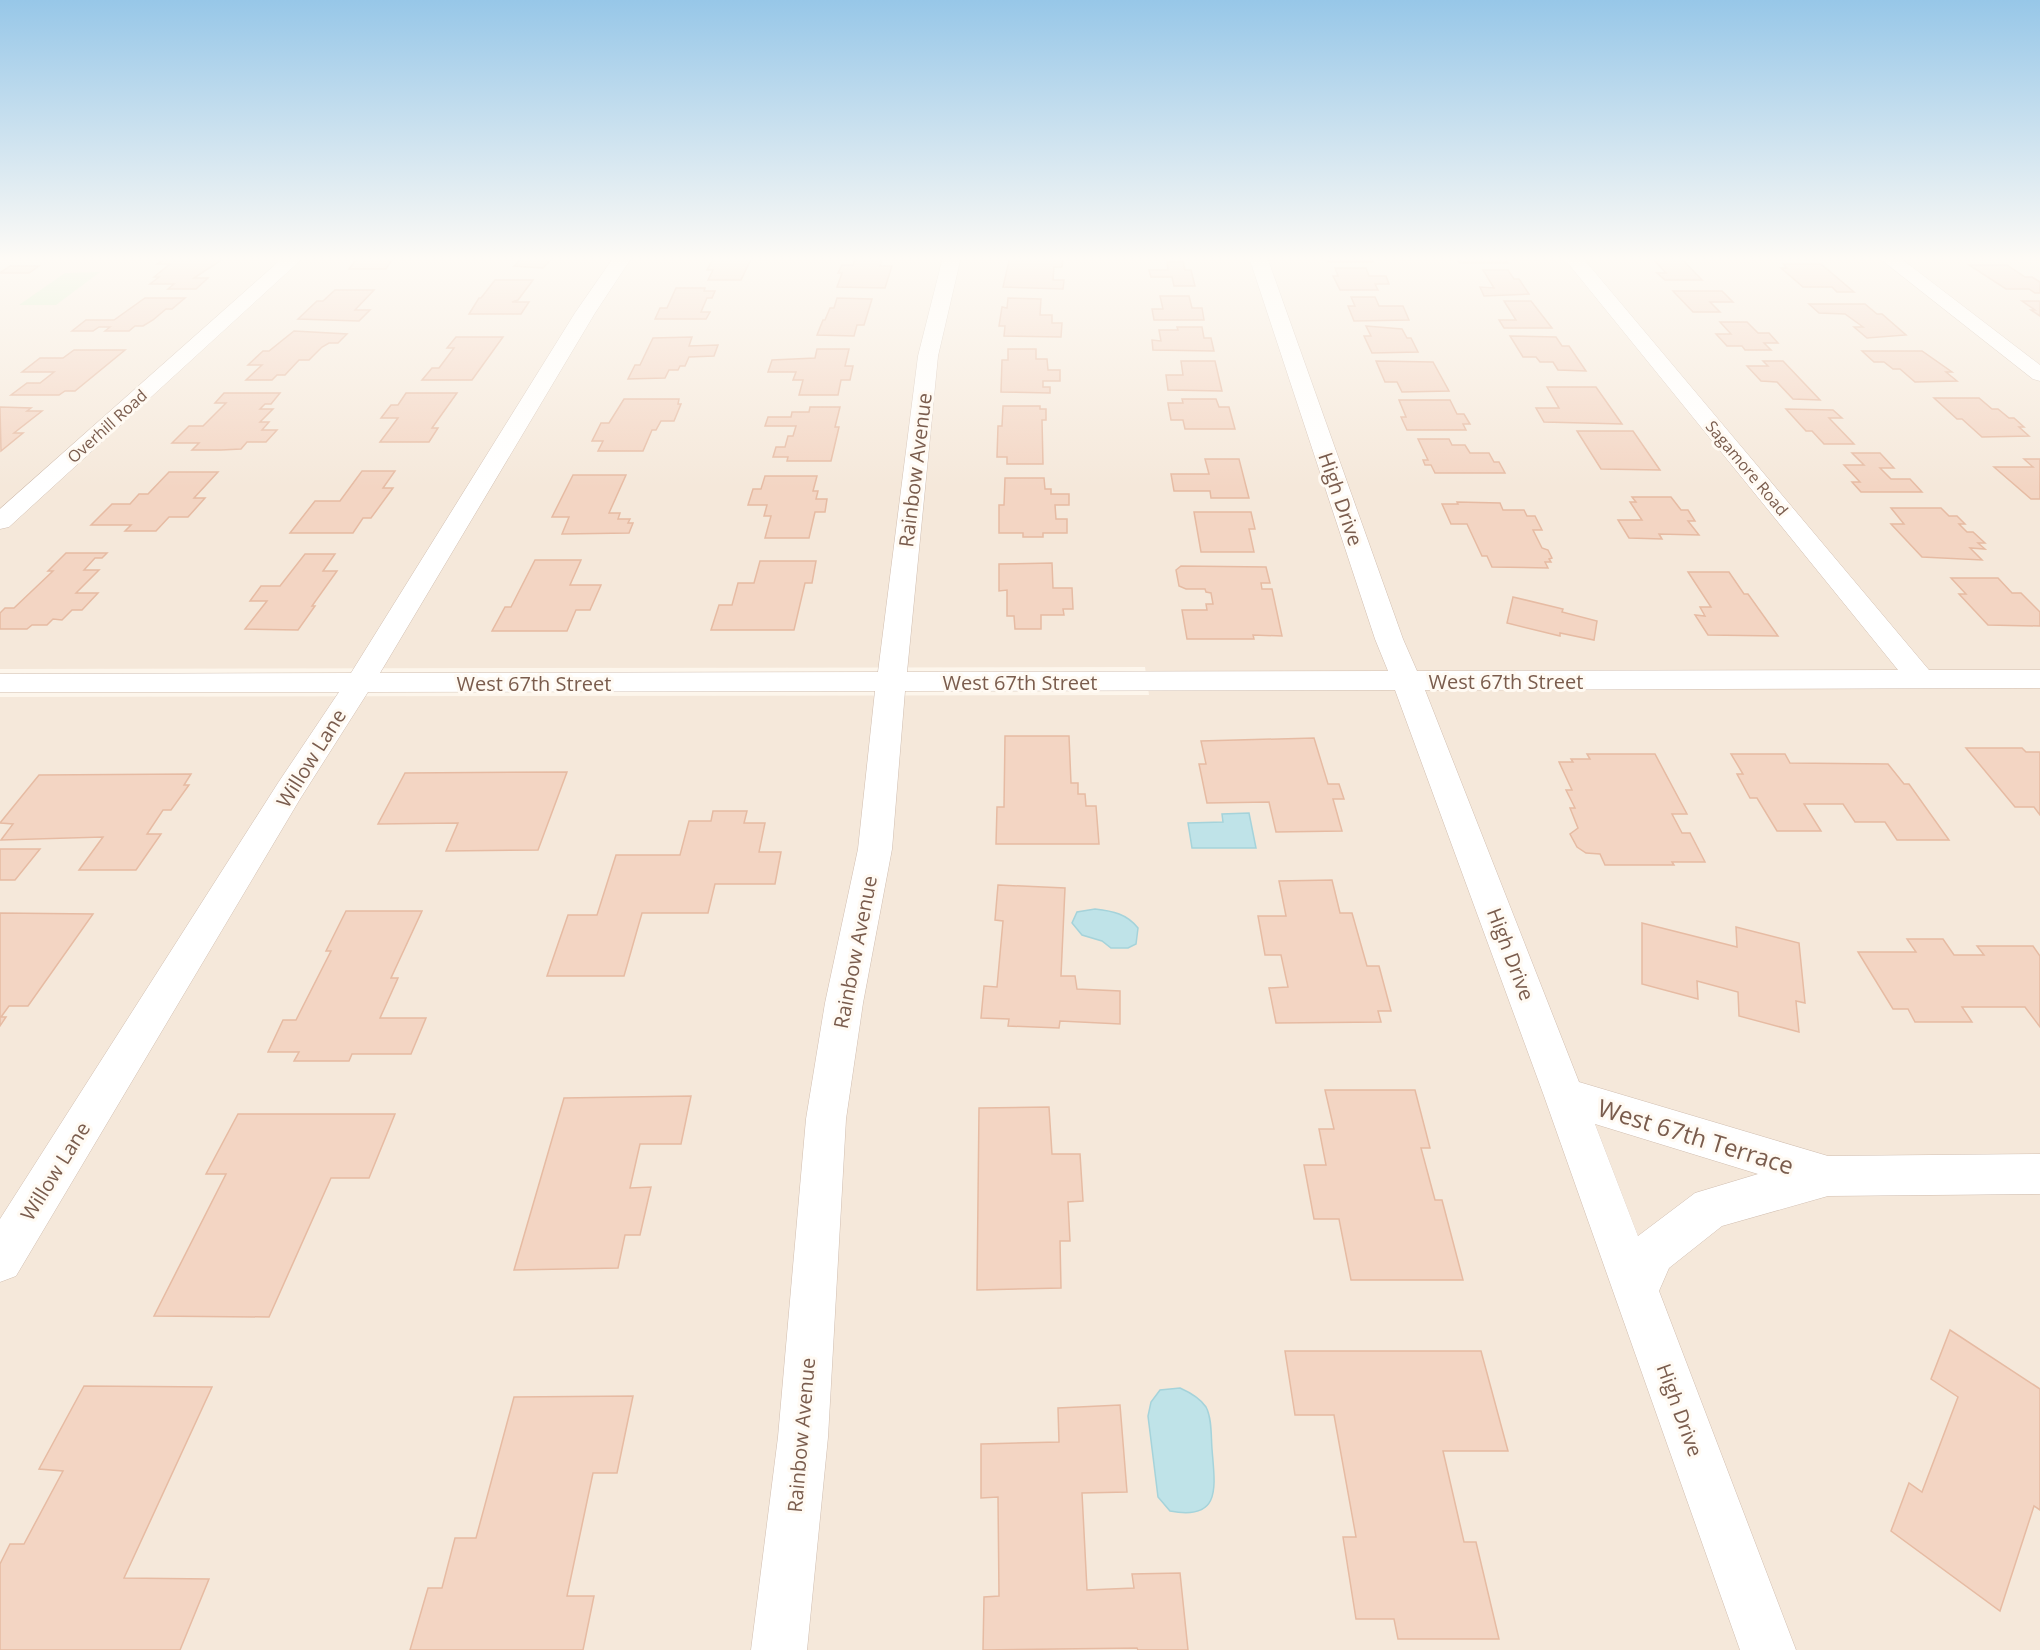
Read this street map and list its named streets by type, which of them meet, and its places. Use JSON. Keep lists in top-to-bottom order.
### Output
{
  "streets": {
    "street": [
      "Overhill Road",
      "Sagamore Road",
      "Rainbow Avenue",
      "High Drive",
      "West 67th Street",
      "Willow Lane",
      "West 67th Terrace"
    ]
  },
  "crossings": [
    ["Sagamore Road", "West 67th Street"],
    ["Rainbow Avenue", "West 67th Street"],
    ["High Drive", "West 67th Street"],
    ["High Drive", "West 67th Terrace"],
    ["West 67th Street", "Willow Lane"]
  ]
}
